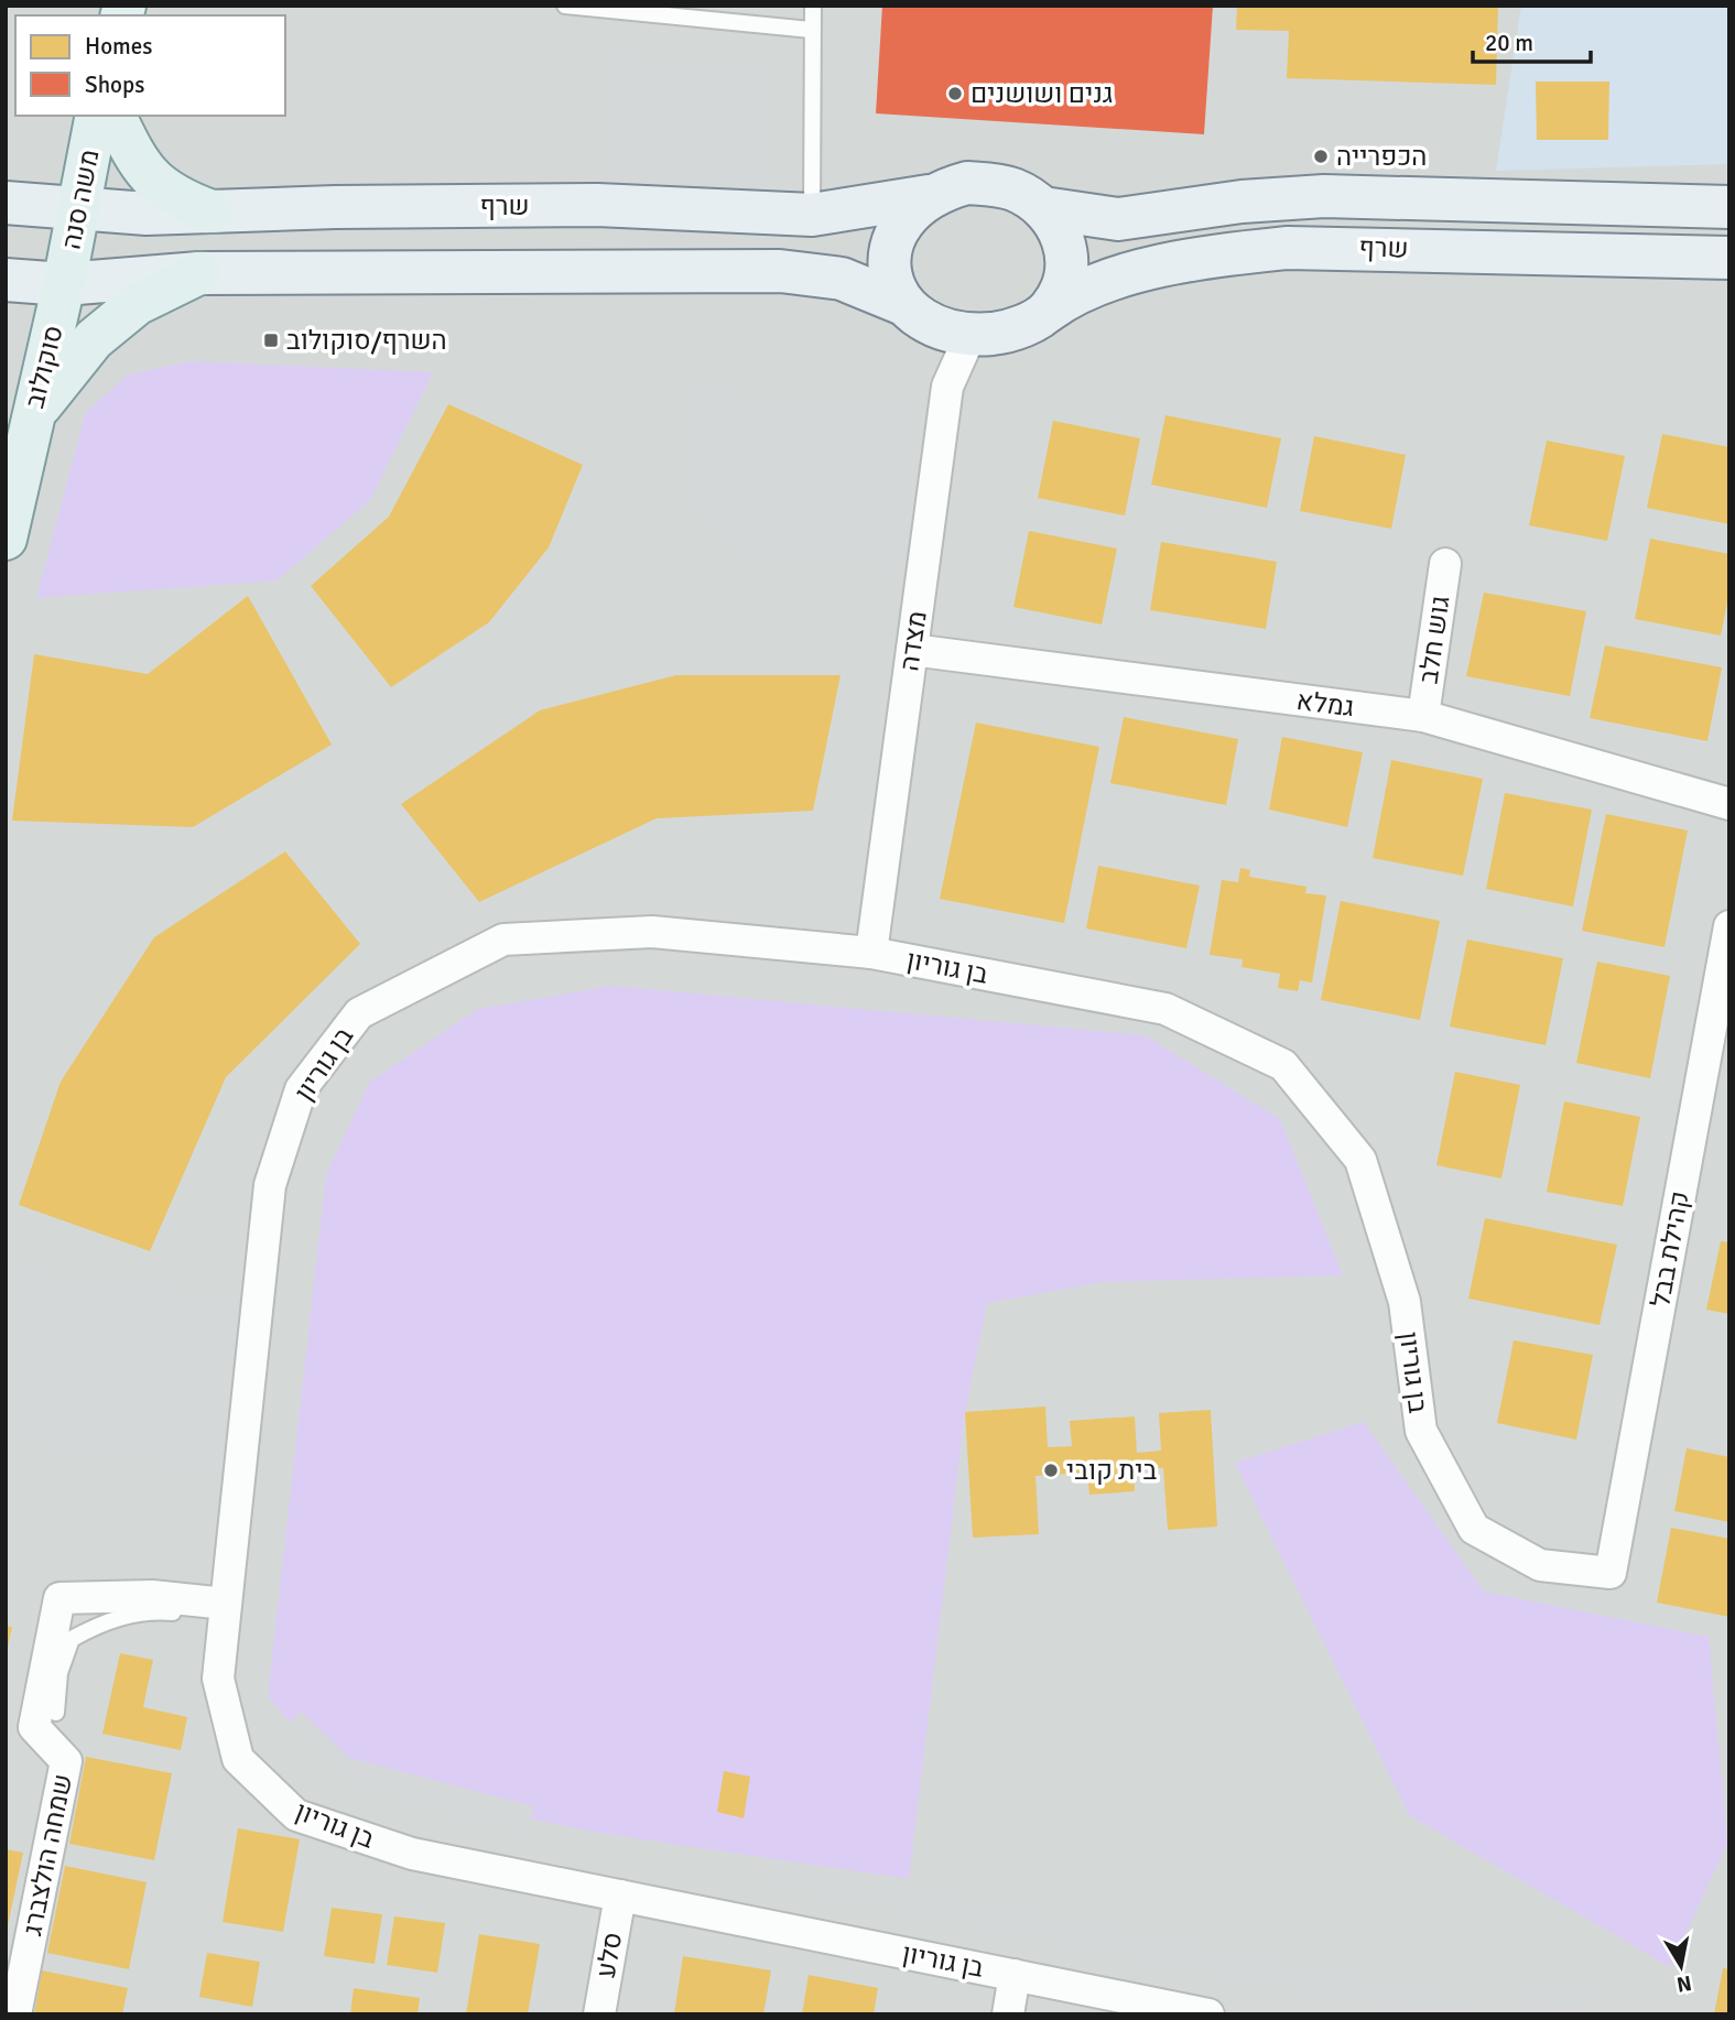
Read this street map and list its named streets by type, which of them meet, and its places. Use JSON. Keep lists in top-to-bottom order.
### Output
{
  "streets": {
    "main road": ["משה סנה", "סוקולוב"],
    "street": [
      "שרף",
      "גוש חלב",
      "מצדה",
      "גמלא",
      "בן גוריון",
      "קהילת בבל",
      "שמחה הולצברג",
      "סלע"
    ]
  },
  "crossings": [
    ["משה סנה", "שרף"],
    ["משה סנה", "סוקולוב"],
    ["שרף", "מצדה"],
    ["גוש חלב", "גמלא"],
    ["מצדה", "גמלא"],
    ["מצדה", "בן גוריון"],
    ["בן גוריון", "קהילת בבל"],
    ["בן גוריון", "שמחה הולצברג"],
    ["בן גוריון", "סלע"]
  ],
  "places": {
    "other": ["גנים ושושנים", "הכפרייה", "בית קובי"],
    "transit": ["השרף/סוקולוב"]
  },
  "legend": ["Homes", "Shops"],
  "scale_bar": "20 m",
  "north": "bottom"
}
